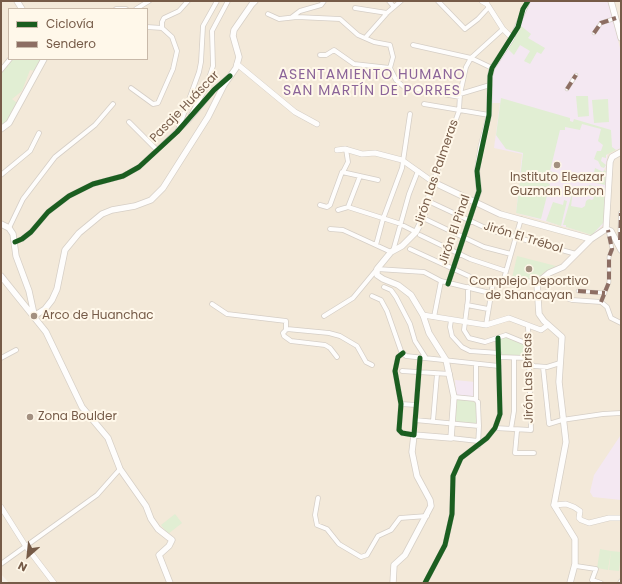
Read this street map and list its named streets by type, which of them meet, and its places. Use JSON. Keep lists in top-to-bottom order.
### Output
{
  "streets": {
    "main road": ["Jirón Las Palmeras"],
    "street": [
      "Pasaje Huáscar",
      "Jirón El Pinal",
      "Jirón El Trébol",
      "Jirón Las Brisas"
    ]
  },
  "crossings": [
    ["Jirón Las Palmeras", "Jirón El Trébol"],
    ["Jirón El Pinal", "Jirón El Trébol"]
  ],
  "districts": ["ASENTAMIENTO HUMANO SAN MARTÍN DE PORRES"],
  "places": [
    "Instituto Eleazar Guzman Barron",
    "Complejo Deportivo de Shancayan",
    "Arco de Huanchac",
    "Zona Boulder"
  ],
  "legend": ["Ciclovía", "Sendero"],
  "north": "bottom left"
}
